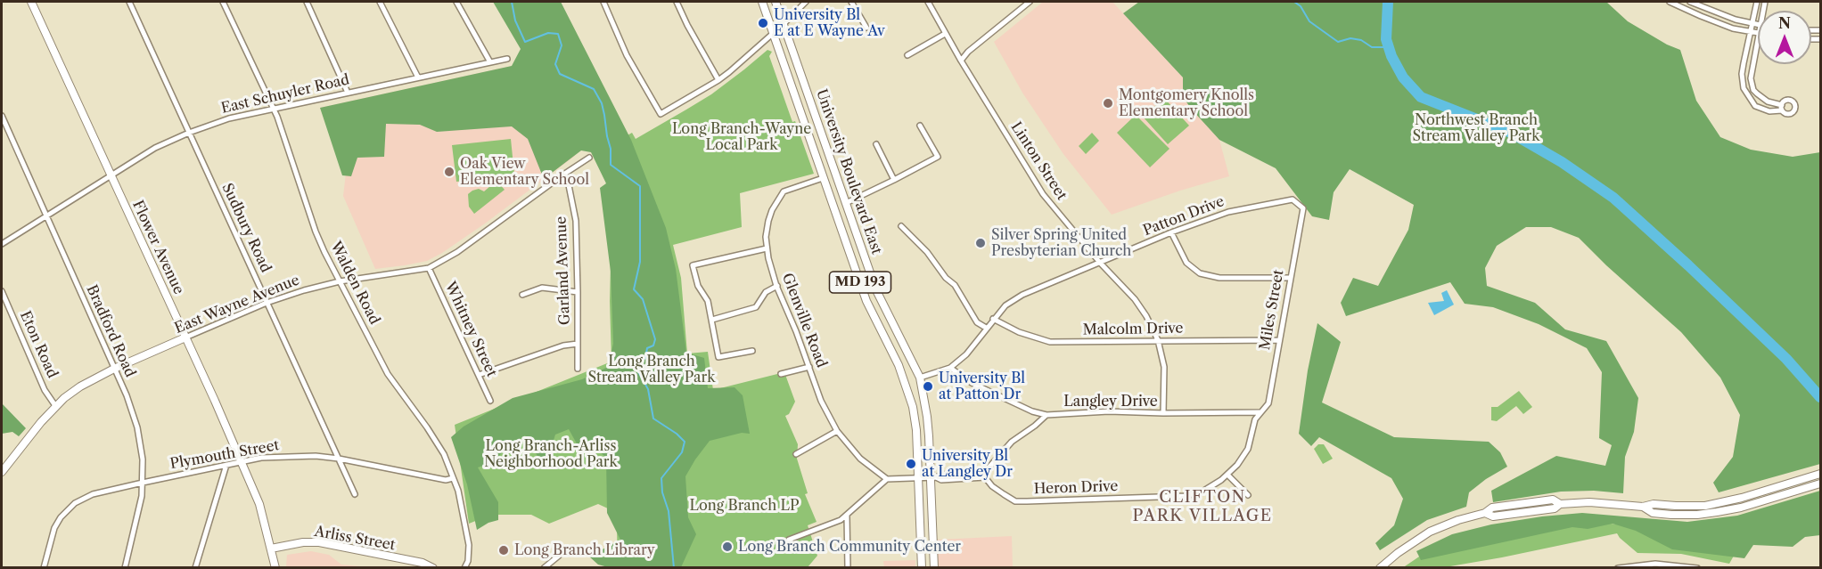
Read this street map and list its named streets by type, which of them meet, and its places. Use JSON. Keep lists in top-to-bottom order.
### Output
{
  "streets": {
    "main road": ["University Boulevard East", "MD 193"],
    "street": [
      "East Schuyler Road",
      "Linton Street",
      "Patton Drive",
      "Sudbury Road",
      "Flower Avenue",
      "Garland Avenue",
      "Walden Road",
      "East Wayne Avenue",
      "Miles Street",
      "Glenville Road",
      "Whitney Street",
      "Malcolm Drive",
      "Bradford Road",
      "Eton Road",
      "Langley Drive",
      "Plymouth Street",
      "Heron Drive",
      "Arliss Street"
    ]
  },
  "crossings": [
    ["East Schuyler Road", "Sudbury Road"],
    ["East Schuyler Road", "Flower Avenue"],
    ["East Schuyler Road", "Walden Road"],
    ["East Schuyler Road", "Bradford Road"],
    ["Linton Street", "Patton Drive"],
    ["Linton Street", "Malcolm Drive"],
    ["Linton Street", "Langley Drive"],
    ["University Boulevard East", "Patton Drive"],
    ["University Boulevard East", "Glenville Road"],
    ["Patton Drive", "Miles Street"],
    ["Patton Drive", "Malcolm Drive"],
    ["Sudbury Road", "East Wayne Avenue"],
    ["Sudbury Road", "Plymouth Street"],
    ["Flower Avenue", "East Wayne Avenue"],
    ["Flower Avenue", "Plymouth Street"],
    ["Flower Avenue", "Arliss Street"],
    ["Garland Avenue", "East Wayne Avenue"],
    ["Walden Road", "East Wayne Avenue"],
    ["Walden Road", "Plymouth Street"],
    ["East Wayne Avenue", "Whitney Street"],
    ["East Wayne Avenue", "Bradford Road"],
    ["East Wayne Avenue", "Eton Road"],
    ["Miles Street", "Malcolm Drive"],
    ["Miles Street", "Langley Drive"],
    ["Miles Street", "Heron Drive"],
    ["Bradford Road", "Plymouth Street"],
    ["Langley Drive", "Heron Drive"]
  ],
  "districts": ["CLIFTON PARK VILLAGE"],
  "parks": [
    "Northwest Branch Stream Valley Park",
    "Long Branch-Wayne Local Park",
    "Long Branch Stream Valley Park",
    "Long Branch-Arliss Neighborhood Park",
    "Long Branch LP"
  ],
  "places": [
    "University Bl E at E Wayne Av",
    "Montgomery Knolls Elementary School",
    "Oak View Elementary School",
    "Silver Spring United Presbyterian Church",
    "University Bl at Patton Dr",
    "University Bl at Langley Dr",
    "Long Branch Community Center",
    "Long Branch Library"
  ],
  "north": "top"
}
